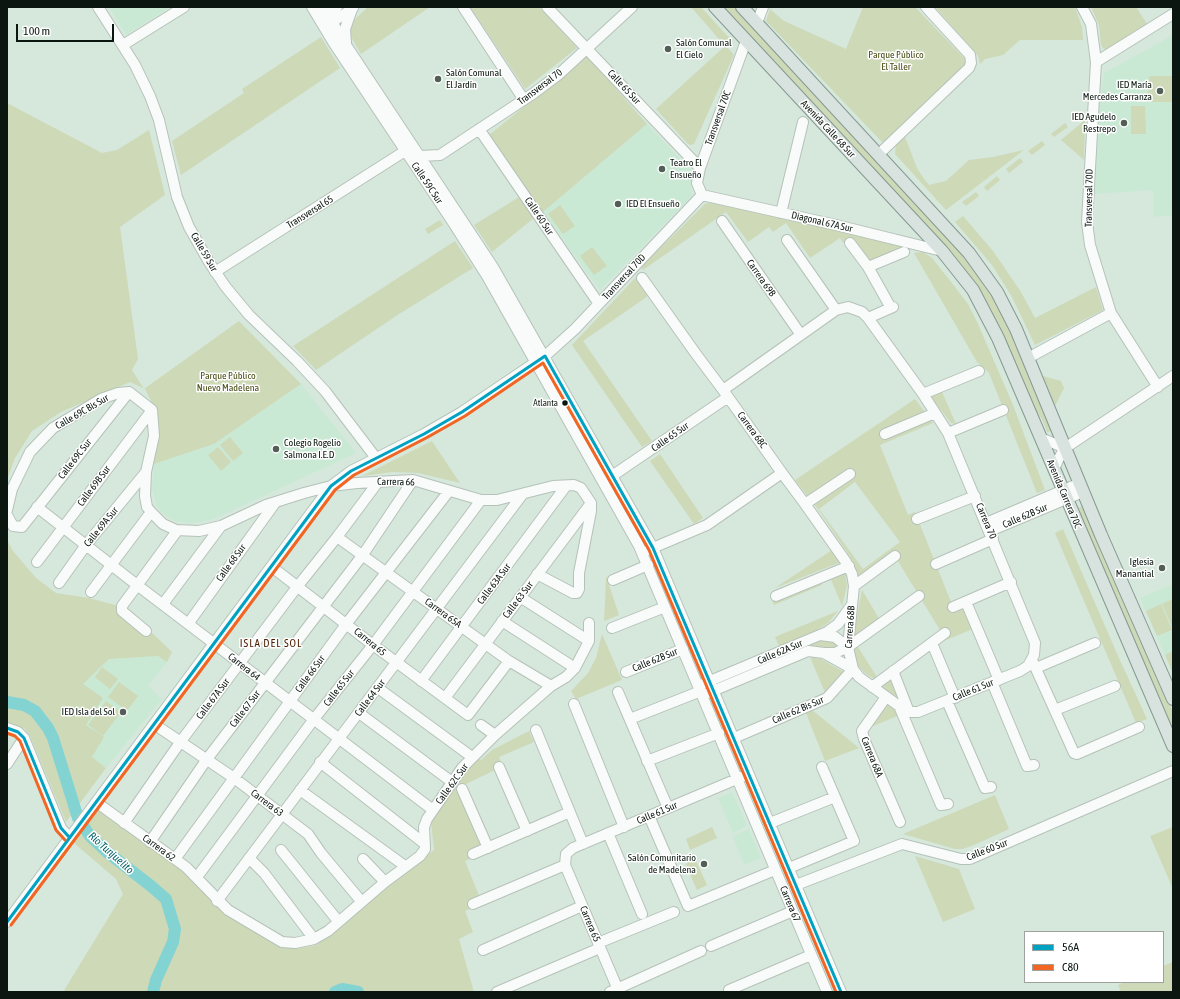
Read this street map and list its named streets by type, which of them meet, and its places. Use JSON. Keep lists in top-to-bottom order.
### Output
{
  "streets": {
    "main road": ["Avenida Calle 68 Sur", "Avenida Carrera 70C"],
    "street": [
      "Transversal 70",
      "Calle 65 Sur",
      "Transversal 70C",
      "Calle 59C Sur",
      "Transversal 70D",
      "Transversal 65",
      "Calle 60 Sur",
      "Diagonal 67A Sur",
      "Calle 59 Sur",
      "Carrera 69B",
      "Calle 69C Bis Sur",
      "Carrera 68C",
      "Calle 69C Sur",
      "Carrera 66",
      "Calle 69B Sur",
      "Calle 62B Sur",
      "Carrera 70",
      "Calle 69A Sur",
      "Calle 68 Sur",
      "Calle 63A Sur",
      "Calle 63 Sur",
      "Carrera 65A",
      "Carrera 68B",
      "Carrera 65",
      "Calle 62A Sur",
      "Carrera 64",
      "Calle 66 Sur",
      "Calle 61 Sur",
      "Calle 64 Sur",
      "Calle 67A Sur",
      "Calle 67 Sur",
      "Calle 62 Bis Sur",
      "Carrera 68A",
      "Calle 62C Sur",
      "Carrera 63",
      "Carrera 62",
      "Carrera 67"
    ]
  },
  "crossings": [
    ["Transversal 70", "Calle 65 Sur"],
    ["Transversal 70", "Calle 60 Sur"],
    ["Calle 65 Sur", "Transversal 70C"],
    ["Calle 65 Sur", "Carrera 69B"],
    ["Calle 65 Sur", "Carrera 68C"],
    ["Calle 65 Sur", "Carrera 66"],
    ["Calle 65 Sur", "Carrera 70"],
    ["Calle 65 Sur", "Carrera 65A"],
    ["Calle 65 Sur", "Carrera 65"],
    ["Calle 65 Sur", "Carrera 64"],
    ["Calle 65 Sur", "Carrera 63"],
    ["Calle 65 Sur", "Carrera 62"],
    ["Calle 65 Sur", "Carrera 67"],
    ["Transversal 70C", "Avenida Calle 68 Sur"],
    ["Transversal 70C", "Transversal 70D"],
    ["Transversal 70C", "Diagonal 67A Sur"],
    ["Avenida Calle 68 Sur", "Diagonal 67A Sur"],
    ["Avenida Calle 68 Sur", "Avenida Carrera 70C"],
    ["Calle 59C Sur", "Transversal 70D"],
    ["Calle 59C Sur", "Transversal 65"],
    ["Calle 59C Sur", "Carrera 67"],
    ["Transversal 70D", "Calle 60 Sur"],
    ["Transversal 70D", "Diagonal 67A Sur"],
    ["Transversal 70D", "Calle 59 Sur"],
    ["Transversal 70D", "Carrera 66"],
    ["Transversal 70D", "Carrera 67"],
    ["Transversal 65", "Calle 59 Sur"],
    ["Calle 60 Sur", "Carrera 67"],
    ["Diagonal 67A Sur", "Avenida Carrera 70C"],
    ["Calle 69C Bis Sur", "Calle 69C Sur"],
    ["Carrera 68C", "Carrera 68B"],
    ["Calle 69C Sur", "Carrera 64"],
    ["Carrera 66", "Calle 68 Sur"],
    ["Carrera 66", "Calle 63A Sur"],
    ["Carrera 66", "Calle 63 Sur"],
    ["Carrera 66", "Calle 66 Sur"],
    ["Carrera 66", "Calle 64 Sur"],
    ["Carrera 66", "Calle 67A Sur"],
    ["Carrera 66", "Calle 67 Sur"],
    ["Calle 69B Sur", "Carrera 64"],
    ["Avenida Carrera 70C", "Calle 62B Sur"],
    ["Calle 62B Sur", "Carrera 70"],
    ["Calle 62B Sur", "Carrera 67"],
    ["Carrera 70", "Calle 61 Sur"],
    ["Calle 69A Sur", "Carrera 64"],
    ["Calle 68 Sur", "Carrera 64"],
    ["Calle 63A Sur", "Carrera 65A"],
    ["Calle 63A Sur", "Carrera 65"],
    ["Calle 63 Sur", "Carrera 65A"],
    ["Calle 63 Sur", "Carrera 65"],
    ["Carrera 65A", "Carrera 65"],
    ["Carrera 65A", "Calle 66 Sur"],
    ["Carrera 65A", "Calle 64 Sur"],
    ["Carrera 65A", "Calle 67A Sur"],
    ["Carrera 65A", "Calle 67 Sur"],
    ["Carrera 65A", "Calle 62C Sur"],
    ["Carrera 68B", "Calle 62A Sur"],
    ["Carrera 68B", "Calle 62 Bis Sur"],
    ["Carrera 65", "Calle 66 Sur"],
    ["Carrera 65", "Calle 61 Sur"],
    ["Carrera 65", "Calle 64 Sur"],
    ["Carrera 65", "Calle 67A Sur"],
    ["Carrera 65", "Calle 67 Sur"],
    ["Calle 62A Sur", "Calle 62 Bis Sur"],
    ["Calle 62A Sur", "Carrera 67"],
    ["Carrera 64", "Calle 66 Sur"],
    ["Carrera 64", "Calle 64 Sur"],
    ["Carrera 64", "Calle 67A Sur"],
    ["Carrera 64", "Calle 67 Sur"],
    ["Carrera 64", "Calle 62C Sur"],
    ["Calle 66 Sur", "Carrera 63"],
    ["Calle 66 Sur", "Carrera 62"],
    ["Calle 61 Sur", "Carrera 67"],
    ["Calle 64 Sur", "Carrera 63"],
    ["Calle 64 Sur", "Carrera 62"],
    ["Calle 67A Sur", "Carrera 63"],
    ["Calle 67A Sur", "Carrera 62"],
    ["Calle 67 Sur", "Carrera 63"],
    ["Calle 67 Sur", "Carrera 62"],
    ["Calle 62 Bis Sur", "Carrera 67"]
  ],
  "districts": ["ISLA DEL SOL"],
  "water": ["Río Tunjuelito"],
  "parks": ["Parque Público El Taller", "Parque Público Nuevo Madelena"],
  "places": [
    "Salón Comunal El Cielo",
    "Salón Comunal El Jardín",
    "IED María Mercedes Carranza",
    "IED Agudelo Restrepo",
    "Teatro El Ensueño",
    "IED El Ensueño",
    "Atlanta",
    "Colegio Rogelio Salmona I.E.D",
    "Iglesia Manantial",
    "IED Isla del Sol",
    "Salón Comunitario de Madelena"
  ],
  "lines": ["transit line 56A", "transit line C80"],
  "legend": ["56A", "C80"],
  "scale_bar": "100 m"
}
